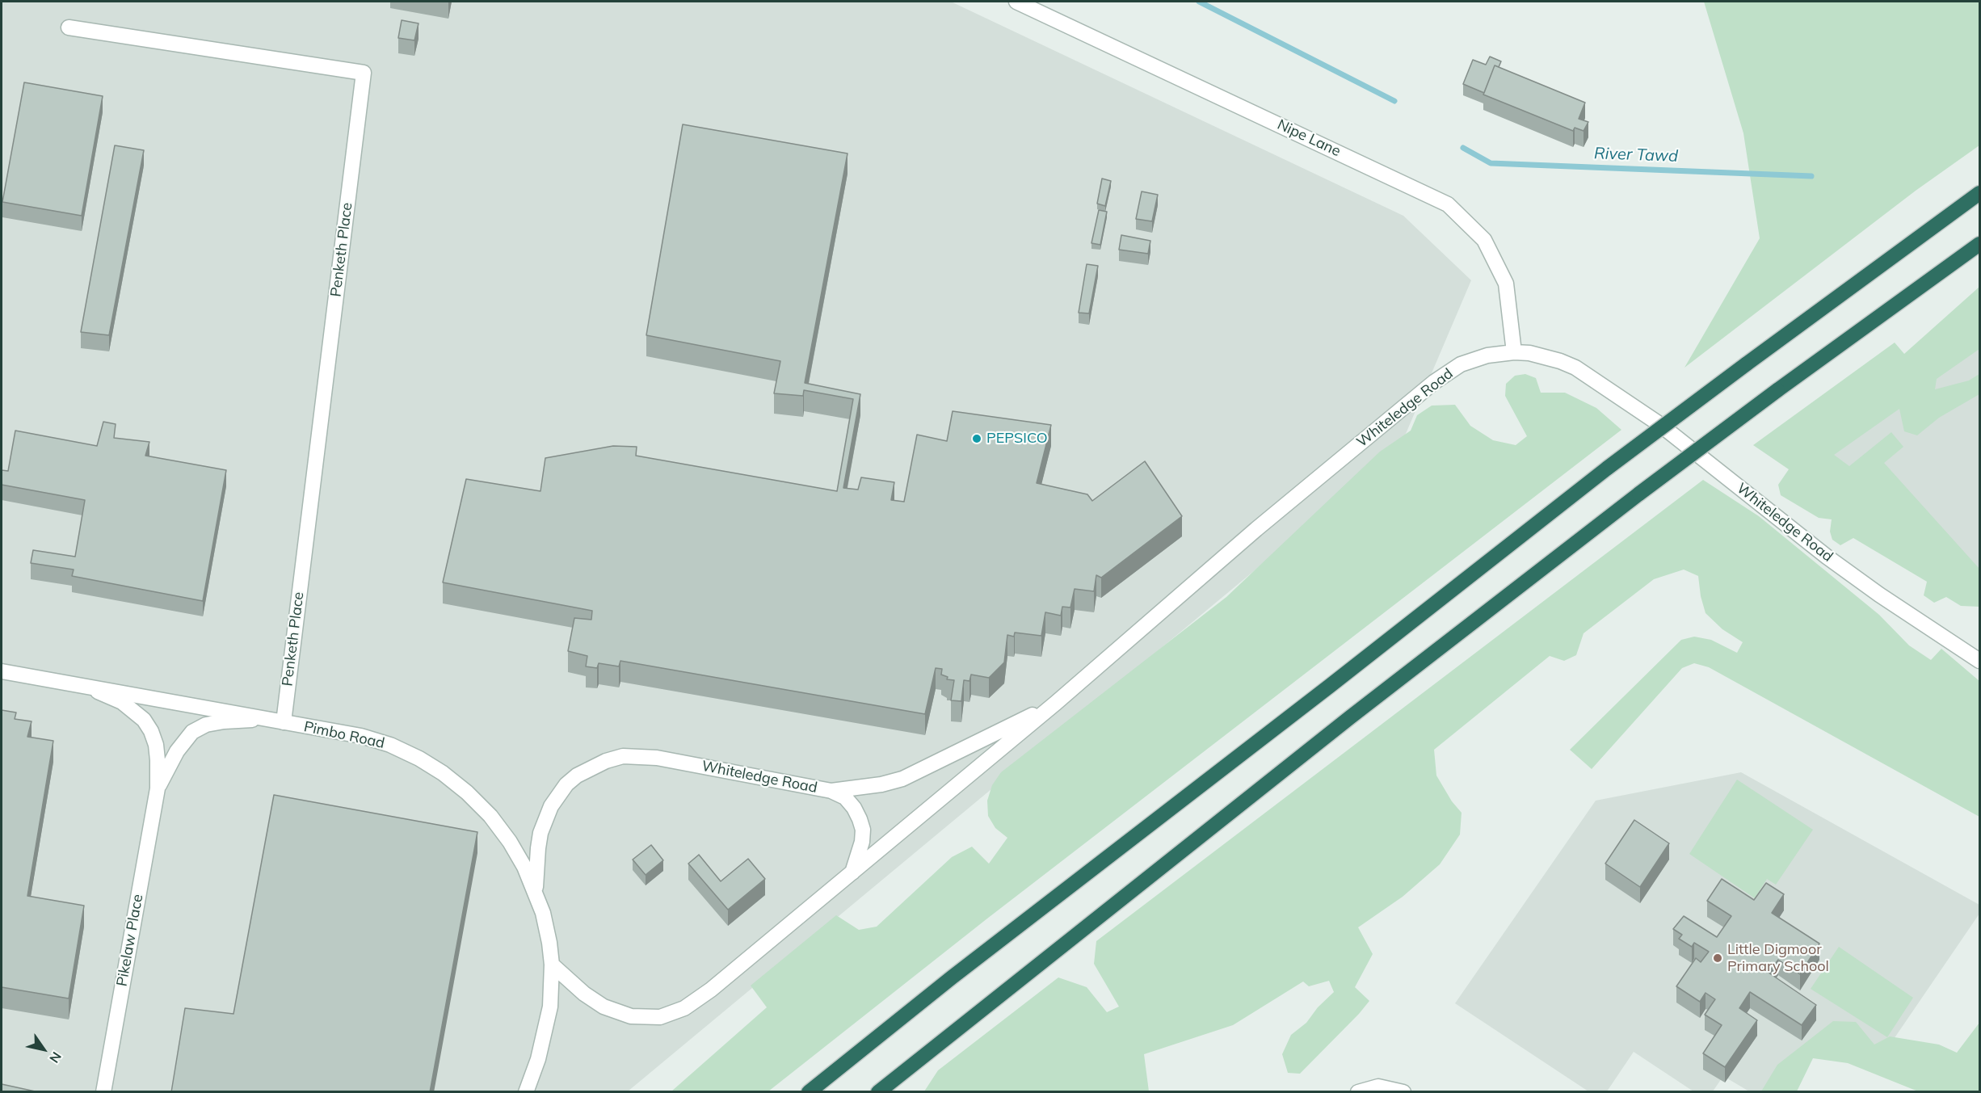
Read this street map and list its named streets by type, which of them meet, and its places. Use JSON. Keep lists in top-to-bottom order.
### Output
{
  "streets": {
    "street": [
      "Nipe Lane",
      "Penketh Place",
      "Whiteledge Road",
      "Pimbo Road",
      "Pikelaw Place"
    ]
  },
  "crossings": [
    ["Nipe Lane", "Whiteledge Road"],
    ["Penketh Place", "Pimbo Road"],
    ["Whiteledge Road", "Pimbo Road"],
    ["Pimbo Road", "Pikelaw Place"]
  ],
  "water": ["River Tawd"],
  "places": ["PEPSICO", "Little Digmoor Primary School"],
  "north": "bottom right"
}
